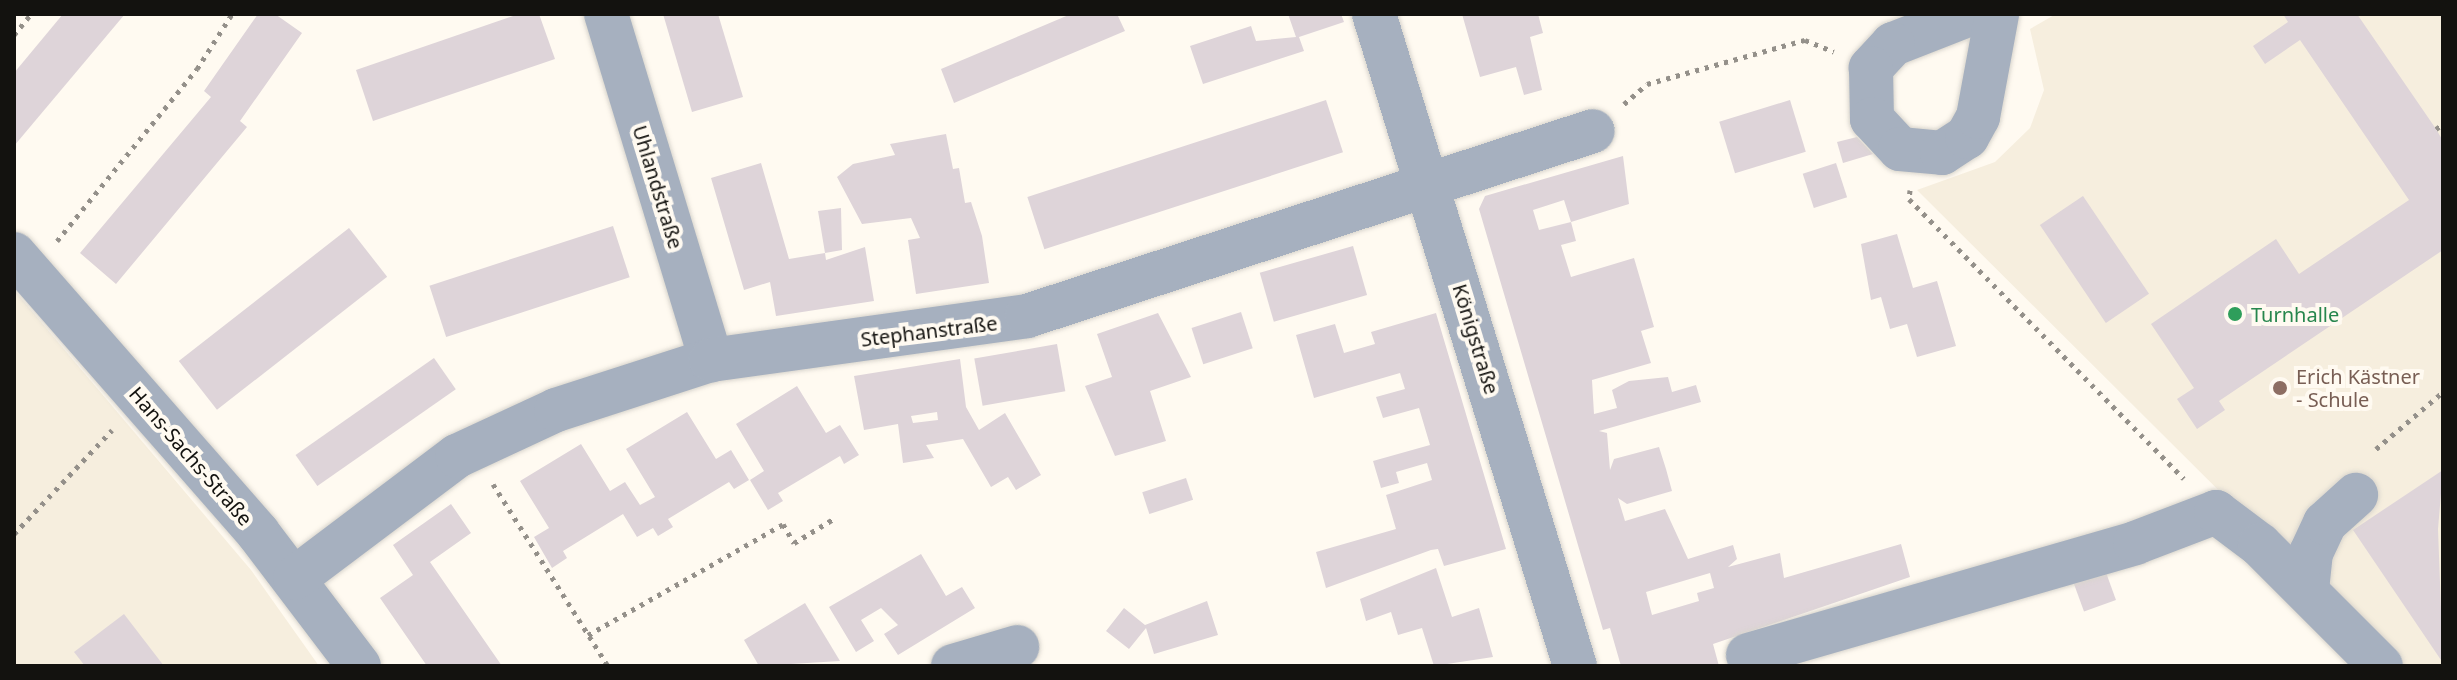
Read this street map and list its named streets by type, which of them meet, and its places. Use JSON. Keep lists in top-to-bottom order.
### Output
{
  "streets": {
    "street": [
      "Uhlandstraße",
      "Stephanstraße",
      "Königstraße",
      "Hans-Sachs-Straße"
    ]
  },
  "crossings": [
    ["Uhlandstraße", "Stephanstraße"],
    ["Stephanstraße", "Königstraße"],
    ["Stephanstraße", "Hans-Sachs-Straße"]
  ],
  "places": ["Turnhalle", "Erich Kästner - Schule"]
}
